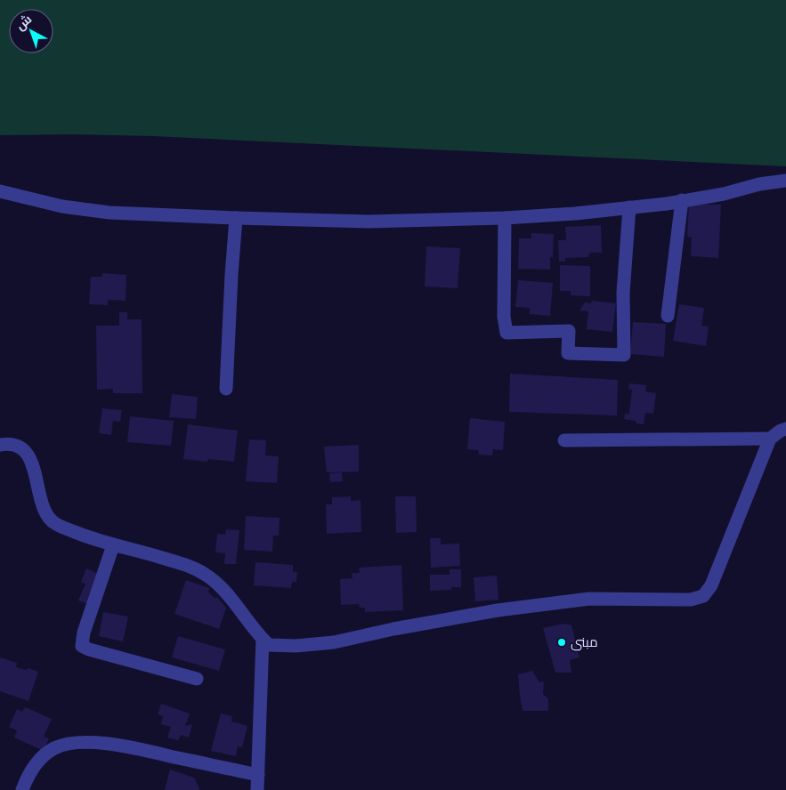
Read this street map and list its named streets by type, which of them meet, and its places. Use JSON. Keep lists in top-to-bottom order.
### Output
{
  "places": ["مبنى"],
  "north": "top left"
}
